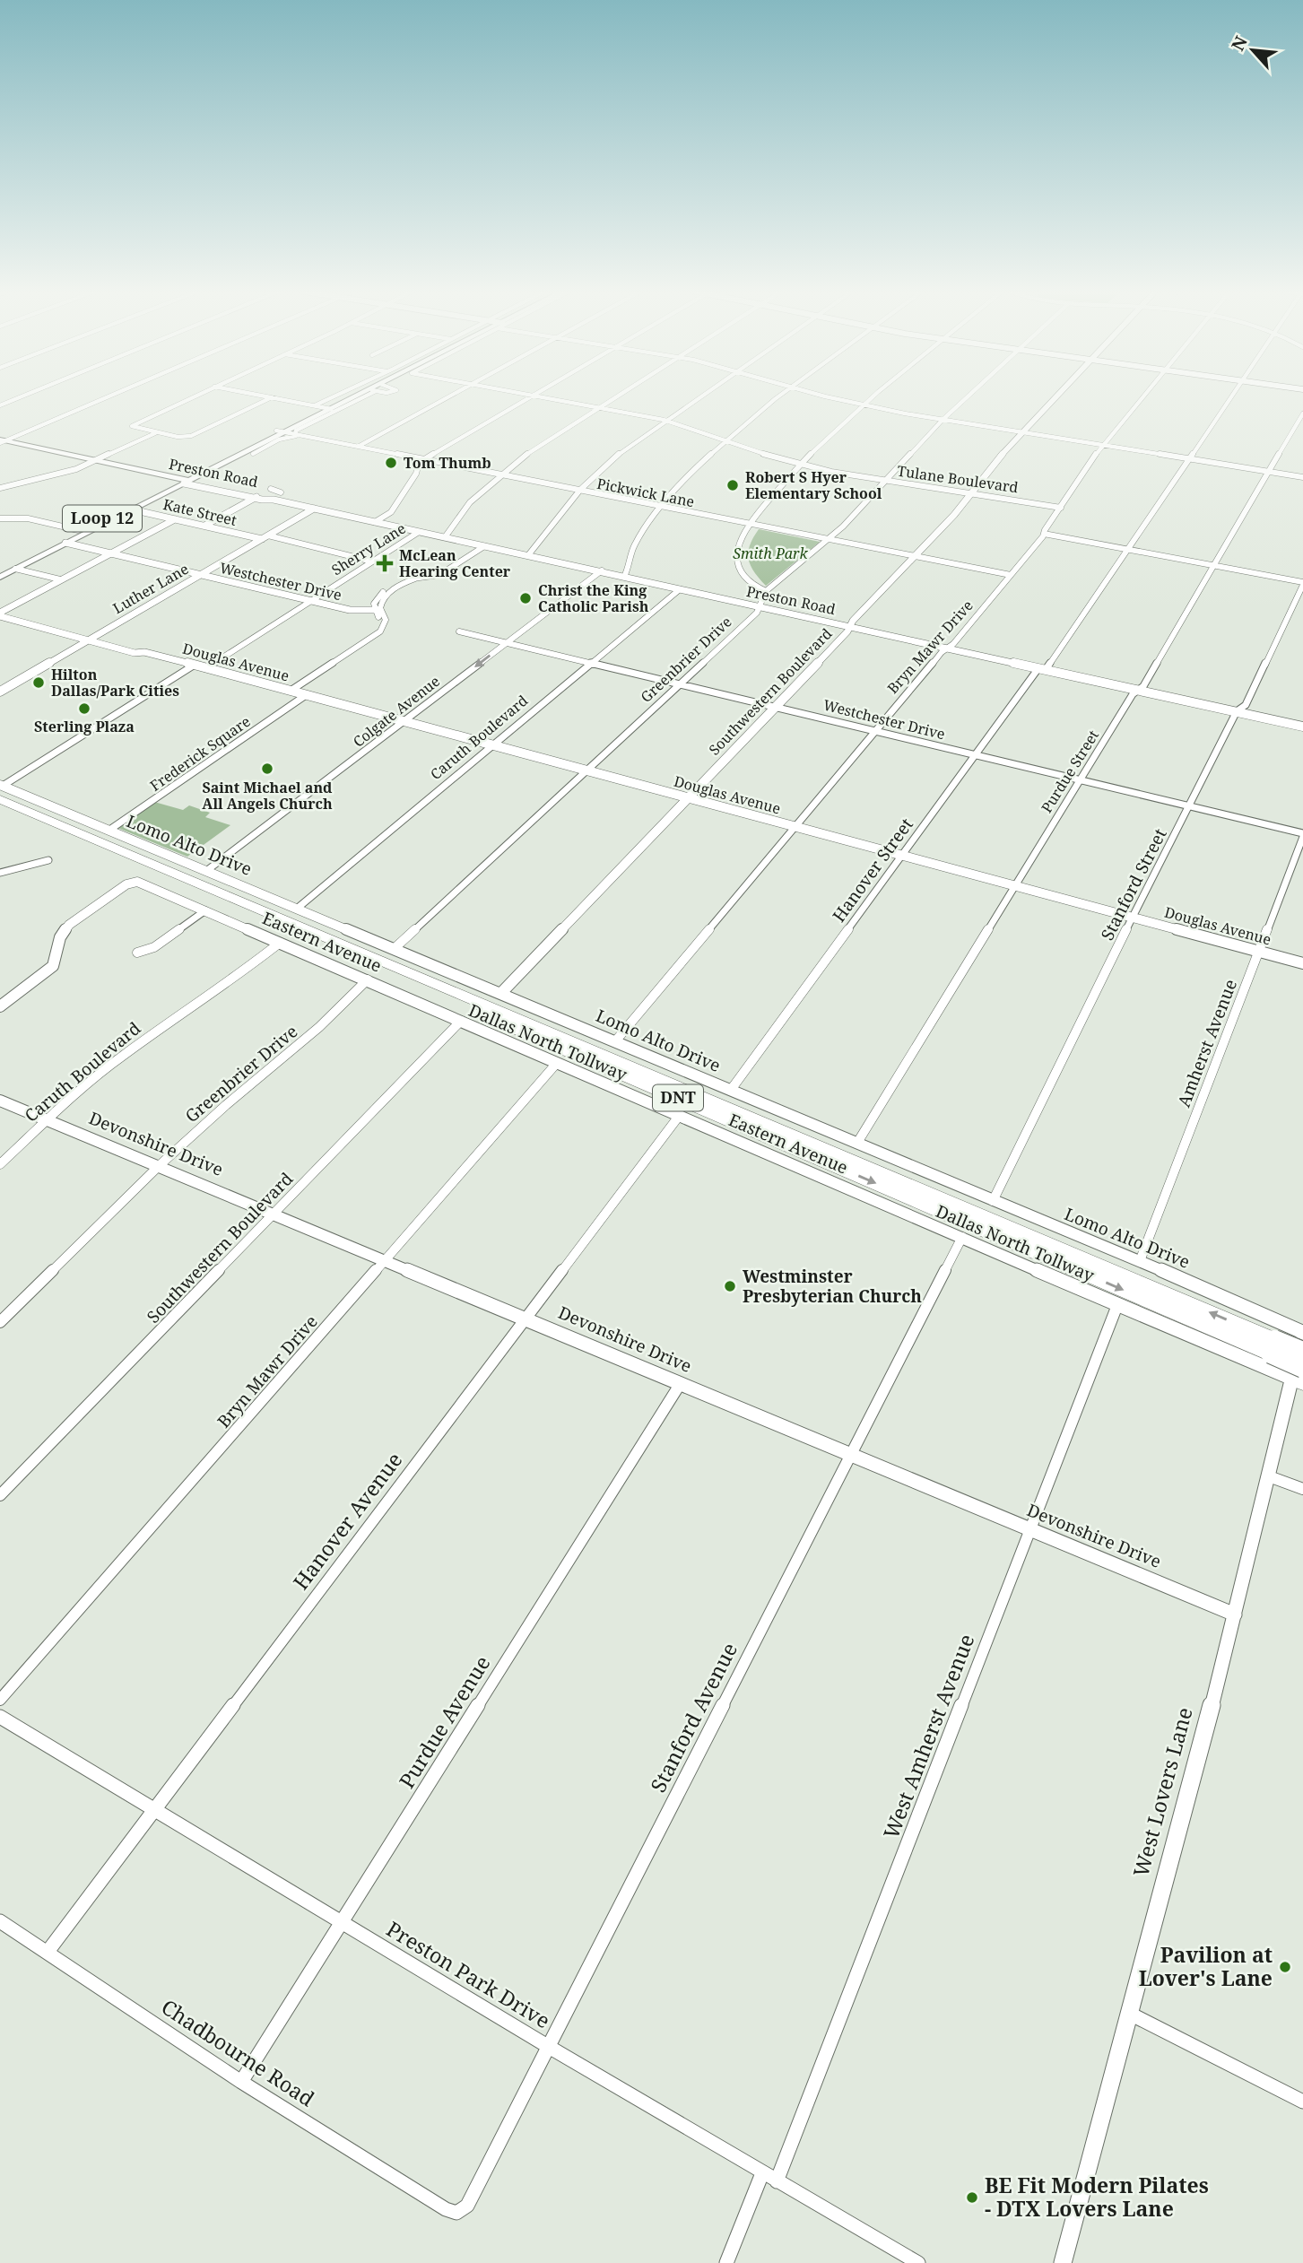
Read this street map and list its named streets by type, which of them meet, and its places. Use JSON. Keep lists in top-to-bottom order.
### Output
{
  "streets": {
    "highway": ["Dallas North Tollway", "DNT"],
    "main road": ["Preston Road", "Loop 12"],
    "street": [
      "Tulane Boulevard",
      "Pickwick Lane",
      "Kate Street",
      "Sherry Lane",
      "Westchester Drive",
      "Luther Lane",
      "Bryn Mawr Drive",
      "Greenbrier Drive",
      "Douglas Avenue",
      "Southwestern Boulevard",
      "Colgate Avenue",
      "Caruth Boulevard",
      "Frederick Square",
      "Purdue Street",
      "Lomo Alto Drive",
      "Hanover Street",
      "Stanford Street",
      "Eastern Avenue",
      "Amherst Avenue",
      "Devonshire Drive",
      "Hanover Avenue",
      "Stanford Avenue",
      "Purdue Avenue",
      "West Amherst Avenue",
      "West Lovers Lane",
      "Preston Park Drive",
      "Chadbourne Road"
    ]
  },
  "crossings": [
    ["Preston Road", "Loop 12"],
    ["Preston Road", "Sherry Lane"],
    ["Preston Road", "Luther Lane"],
    ["Preston Road", "Bryn Mawr Drive"],
    ["Preston Road", "Greenbrier Drive"],
    ["Preston Road", "Southwestern Boulevard"],
    ["Preston Road", "Colgate Avenue"],
    ["Preston Road", "Caruth Boulevard"],
    ["Preston Road", "Purdue Street"],
    ["Preston Road", "Hanover Street"],
    ["Preston Road", "Stanford Street"],
    ["Tulane Boulevard", "Bryn Mawr Drive"],
    ["Tulane Boulevard", "Greenbrier Drive"],
    ["Tulane Boulevard", "Southwestern Boulevard"],
    ["Pickwick Lane", "Loop 12"],
    ["Pickwick Lane", "Bryn Mawr Drive"],
    ["Pickwick Lane", "Greenbrier Drive"],
    ["Pickwick Lane", "Southwestern Boulevard"],
    ["Kate Street", "Loop 12"],
    ["Kate Street", "Sherry Lane"],
    ["Kate Street", "Luther Lane"],
    ["Loop 12", "Westchester Drive"],
    ["Sherry Lane", "Westchester Drive"],
    ["Sherry Lane", "Douglas Avenue"],
    ["Westchester Drive", "Luther Lane"],
    ["Westchester Drive", "Bryn Mawr Drive"],
    ["Westchester Drive", "Greenbrier Drive"],
    ["Westchester Drive", "Southwestern Boulevard"],
    ["Westchester Drive", "Colgate Avenue"],
    ["Westchester Drive", "Caruth Boulevard"],
    ["Westchester Drive", "Purdue Street"],
    ["Westchester Drive", "Hanover Street"],
    ["Westchester Drive", "Stanford Street"],
    ["Westchester Drive", "Amherst Avenue"],
    ["Luther Lane", "Douglas Avenue"],
    ["Bryn Mawr Drive", "Douglas Avenue"],
    ["Bryn Mawr Drive", "Lomo Alto Drive"],
    ["Bryn Mawr Drive", "Eastern Avenue"],
    ["Bryn Mawr Drive", "Devonshire Drive"],
    ["Greenbrier Drive", "Douglas Avenue"],
    ["Greenbrier Drive", "Lomo Alto Drive"],
    ["Greenbrier Drive", "Eastern Avenue"],
    ["Greenbrier Drive", "Devonshire Drive"],
    ["Douglas Avenue", "Southwestern Boulevard"],
    ["Douglas Avenue", "Colgate Avenue"],
    ["Douglas Avenue", "Caruth Boulevard"],
    ["Douglas Avenue", "Frederick Square"],
    ["Douglas Avenue", "Purdue Street"],
    ["Douglas Avenue", "Hanover Street"],
    ["Douglas Avenue", "Stanford Street"],
    ["Douglas Avenue", "Amherst Avenue"],
    ["Southwestern Boulevard", "Lomo Alto Drive"],
    ["Southwestern Boulevard", "Eastern Avenue"],
    ["Southwestern Boulevard", "Devonshire Drive"],
    ["Colgate Avenue", "Lomo Alto Drive"],
    ["Caruth Boulevard", "Lomo Alto Drive"],
    ["Caruth Boulevard", "Eastern Avenue"],
    ["Caruth Boulevard", "Devonshire Drive"],
    ["Frederick Square", "Lomo Alto Drive"],
    ["Purdue Street", "Lomo Alto Drive"],
    ["Lomo Alto Drive", "Hanover Street"],
    ["Lomo Alto Drive", "Stanford Street"],
    ["Lomo Alto Drive", "Dallas North Tollway"],
    ["Lomo Alto Drive", "Amherst Avenue"],
    ["Lomo Alto Drive", "West Lovers Lane"],
    ["Eastern Avenue", "Dallas North Tollway"],
    ["Eastern Avenue", "Hanover Avenue"],
    ["Eastern Avenue", "Stanford Avenue"],
    ["Eastern Avenue", "West Amherst Avenue"],
    ["Eastern Avenue", "West Lovers Lane"],
    ["Dallas North Tollway", "West Lovers Lane"],
    ["Devonshire Drive", "Hanover Avenue"],
    ["Devonshire Drive", "Stanford Avenue"],
    ["Devonshire Drive", "Purdue Avenue"],
    ["Devonshire Drive", "West Amherst Avenue"],
    ["Devonshire Drive", "West Lovers Lane"],
    ["Hanover Avenue", "Preston Park Drive"],
    ["Hanover Avenue", "Chadbourne Road"],
    ["Stanford Avenue", "Preston Park Drive"],
    ["Stanford Avenue", "Chadbourne Road"],
    ["Purdue Avenue", "Preston Park Drive"],
    ["Purdue Avenue", "Chadbourne Road"],
    ["West Amherst Avenue", "Preston Park Drive"]
  ],
  "parks": ["Smith Park"],
  "places": {
    "other": [
      "Tom Thumb",
      "Robert S Hyer Elementary School",
      "Christ the King Catholic Parish",
      "Hilton Dallas/Park Cities",
      "Sterling Plaza",
      "Saint Michael and All Angels Church",
      "Westminster Presbyterian Church",
      "Pavilion at Lover's Lane",
      "BE Fit Modern Pilates - DTX Lovers Lane"
    ],
    "health": ["McLean Hearing Center"]
  },
  "north": "top left"
}
